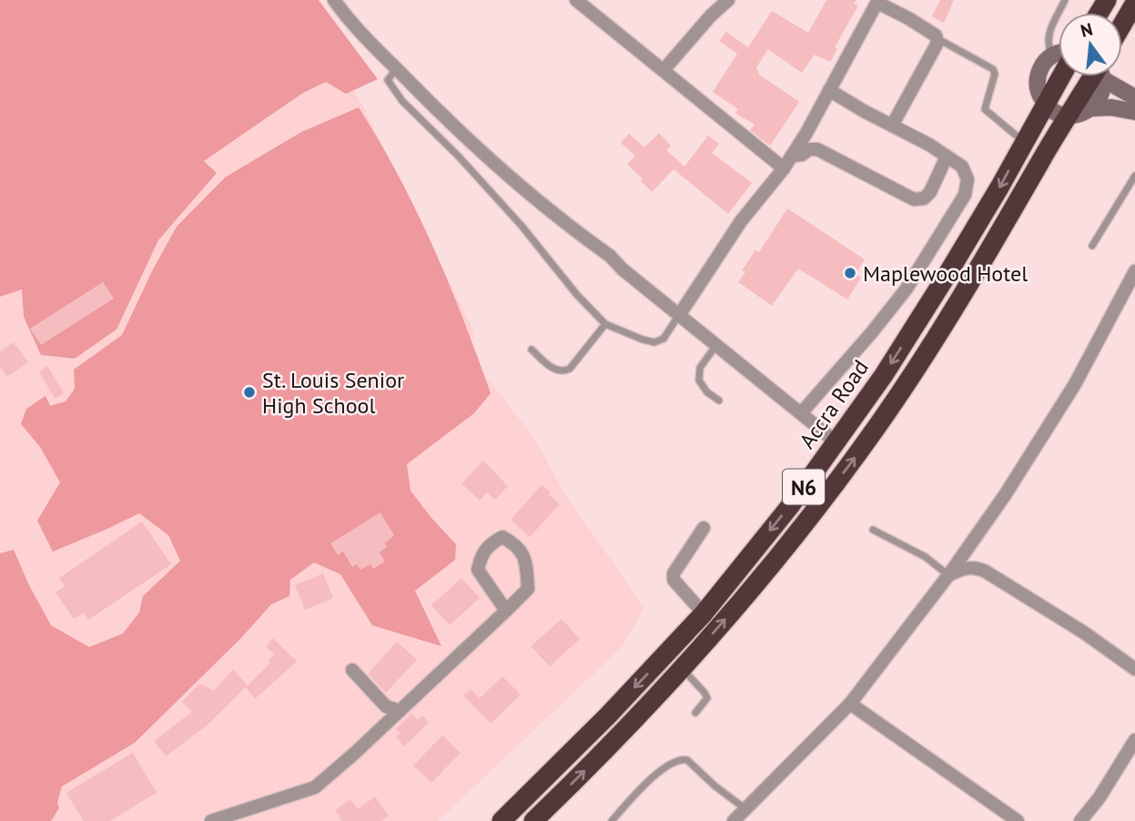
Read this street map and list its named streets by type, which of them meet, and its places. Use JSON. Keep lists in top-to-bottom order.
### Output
{
  "streets": {
    "highway": ["Accra Road", "N6"]
  },
  "places": ["Maplewood Hotel", "St. Louis Senior High School"],
  "north": "top"
}
